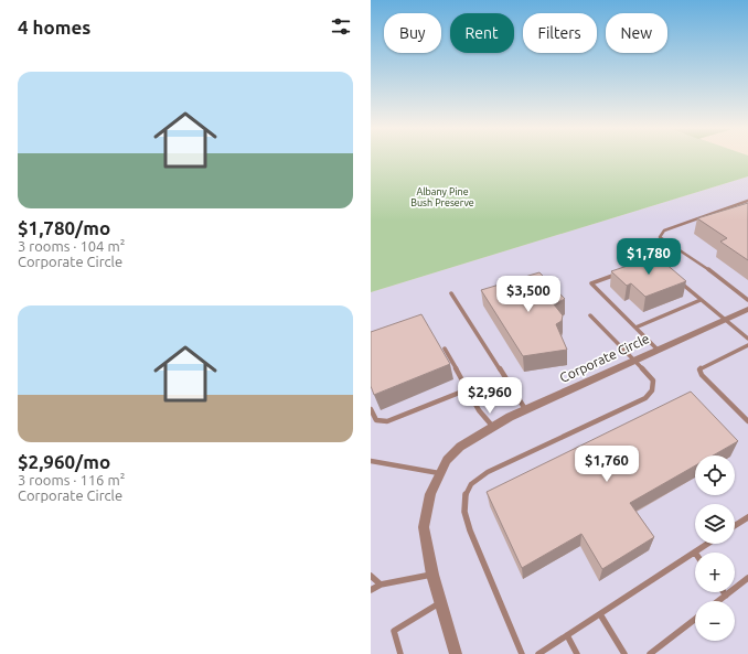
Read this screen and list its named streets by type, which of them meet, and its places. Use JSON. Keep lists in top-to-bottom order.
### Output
{
  "streets": {
    "street": ["Corporate Circle"]
  },
  "parks": ["Albany Pine Bush Preserve"],
  "page": {
    "heading": "4 homes",
    "chip": [
      "Buy",
      "Rent",
      "Filters",
      "New"
    ],
    "list": [
      {
        "name": "$1,780/mo",
        "note": "3 rooms · 104 m² · Corporate Circle"
      },
      {
        "name": "$2,960/mo",
        "note": "3 rooms · 116 m² · Corporate Circle"
      }
    ],
    "price": [
      "$1,780",
      "$3,500",
      "$2,960",
      "$1,760"
    ],
    "map_buttons": ["+", "−"]
  }
}
